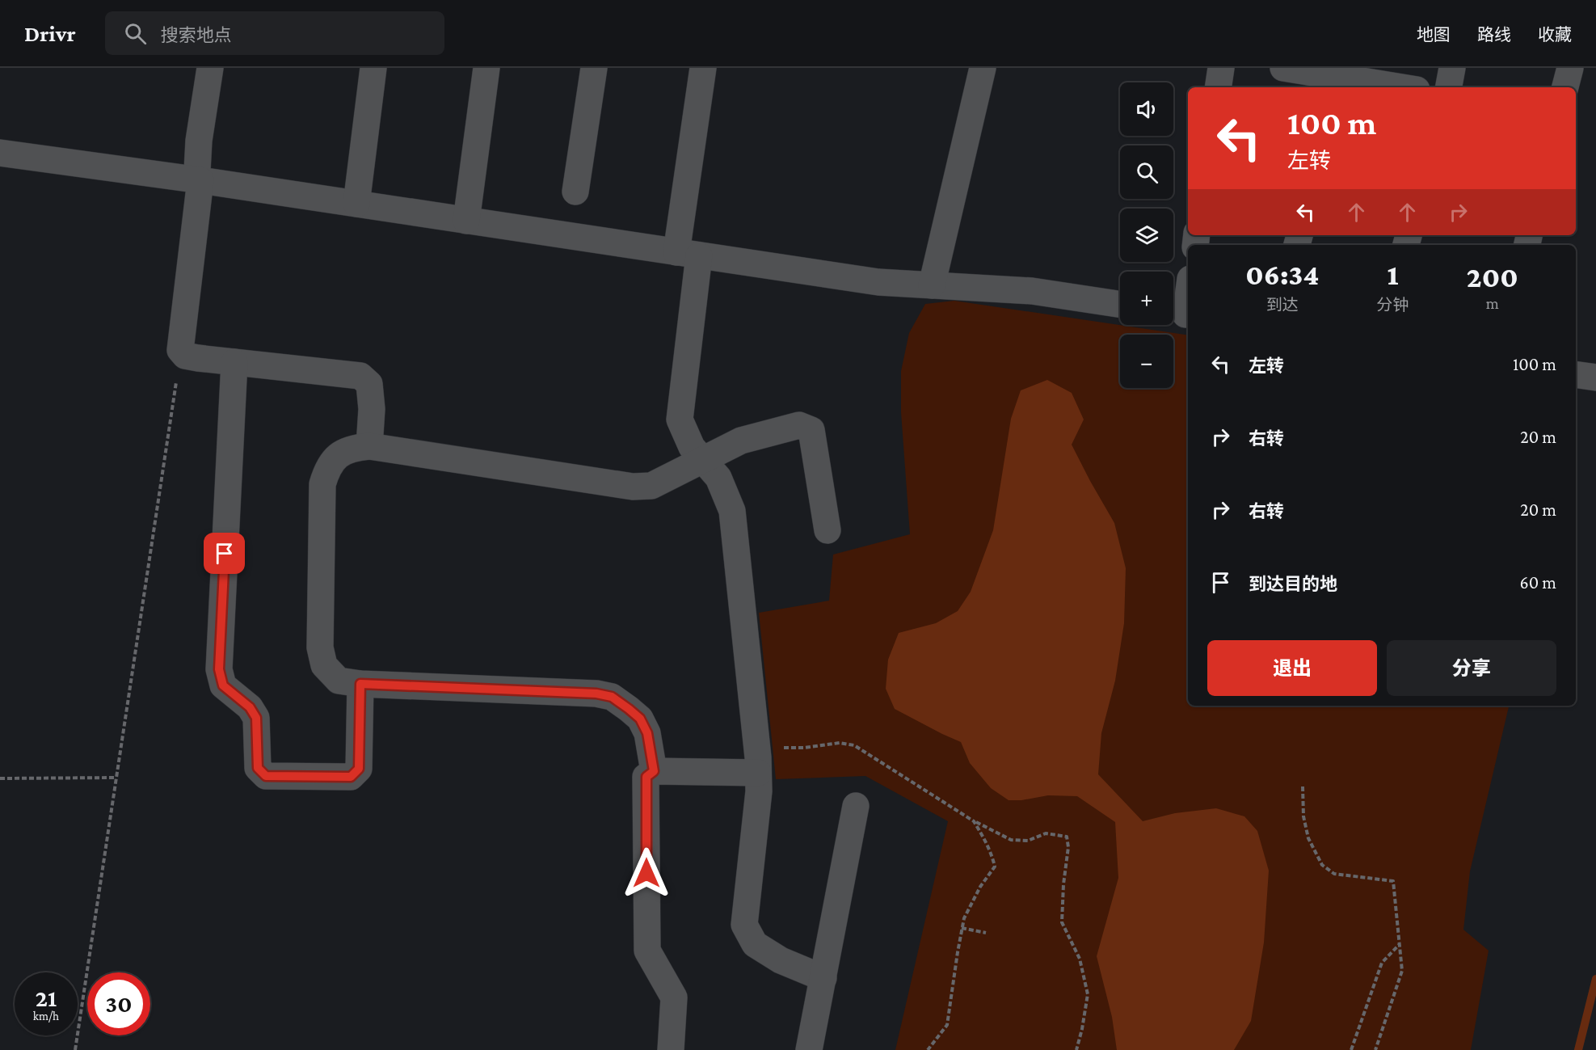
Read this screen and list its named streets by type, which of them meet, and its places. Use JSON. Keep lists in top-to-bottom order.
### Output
{
  "page": {
    "header": "Drivr",
    "search": "搜索地点",
    "nav": ["地图", "路线", "收藏"],
    "map_buttons": ["+", "−"],
    "turn": ["100 m", "左转"],
    "eta": [
      "06:34",
      "到达",
      "1",
      "分钟",
      "200",
      "m"
    ],
    "list": [
      {
        "name": "左转",
        "value": "100 m"
      },
      {
        "name": "右转",
        "value": "20 m"
      },
      {
        "name": "右转",
        "value": "20 m"
      },
      {
        "name": "到达目的地",
        "value": "60 m"
      }
    ],
    "buttons": ["退出", "分享"],
    "speed": "21 km/h",
    "limit": "30"
  }
}
